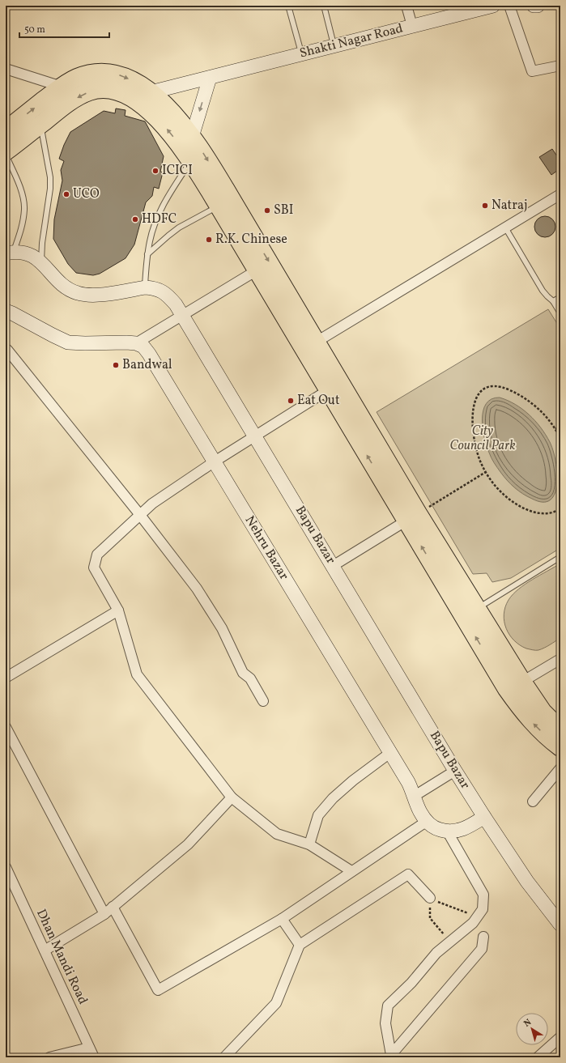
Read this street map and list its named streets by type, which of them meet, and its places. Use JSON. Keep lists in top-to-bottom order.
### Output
{
  "streets": {
    "street": [
      "Shakti Nagar Road",
      "Bapu Bazar",
      "Nehru Bazar",
      "Dhan Mandi Road"
    ]
  },
  "crossings": [
    ["Bapu Bazar", "Nehru Bazar"]
  ],
  "parks": ["City Council Park"],
  "places": [
    "ICICI",
    "UCO",
    "Natraj",
    "SBI",
    "HDFC",
    "R.K. Chinese",
    "Bandwal",
    "Eat Out"
  ],
  "scale_bar": "50 m",
  "north": "top left"
}
